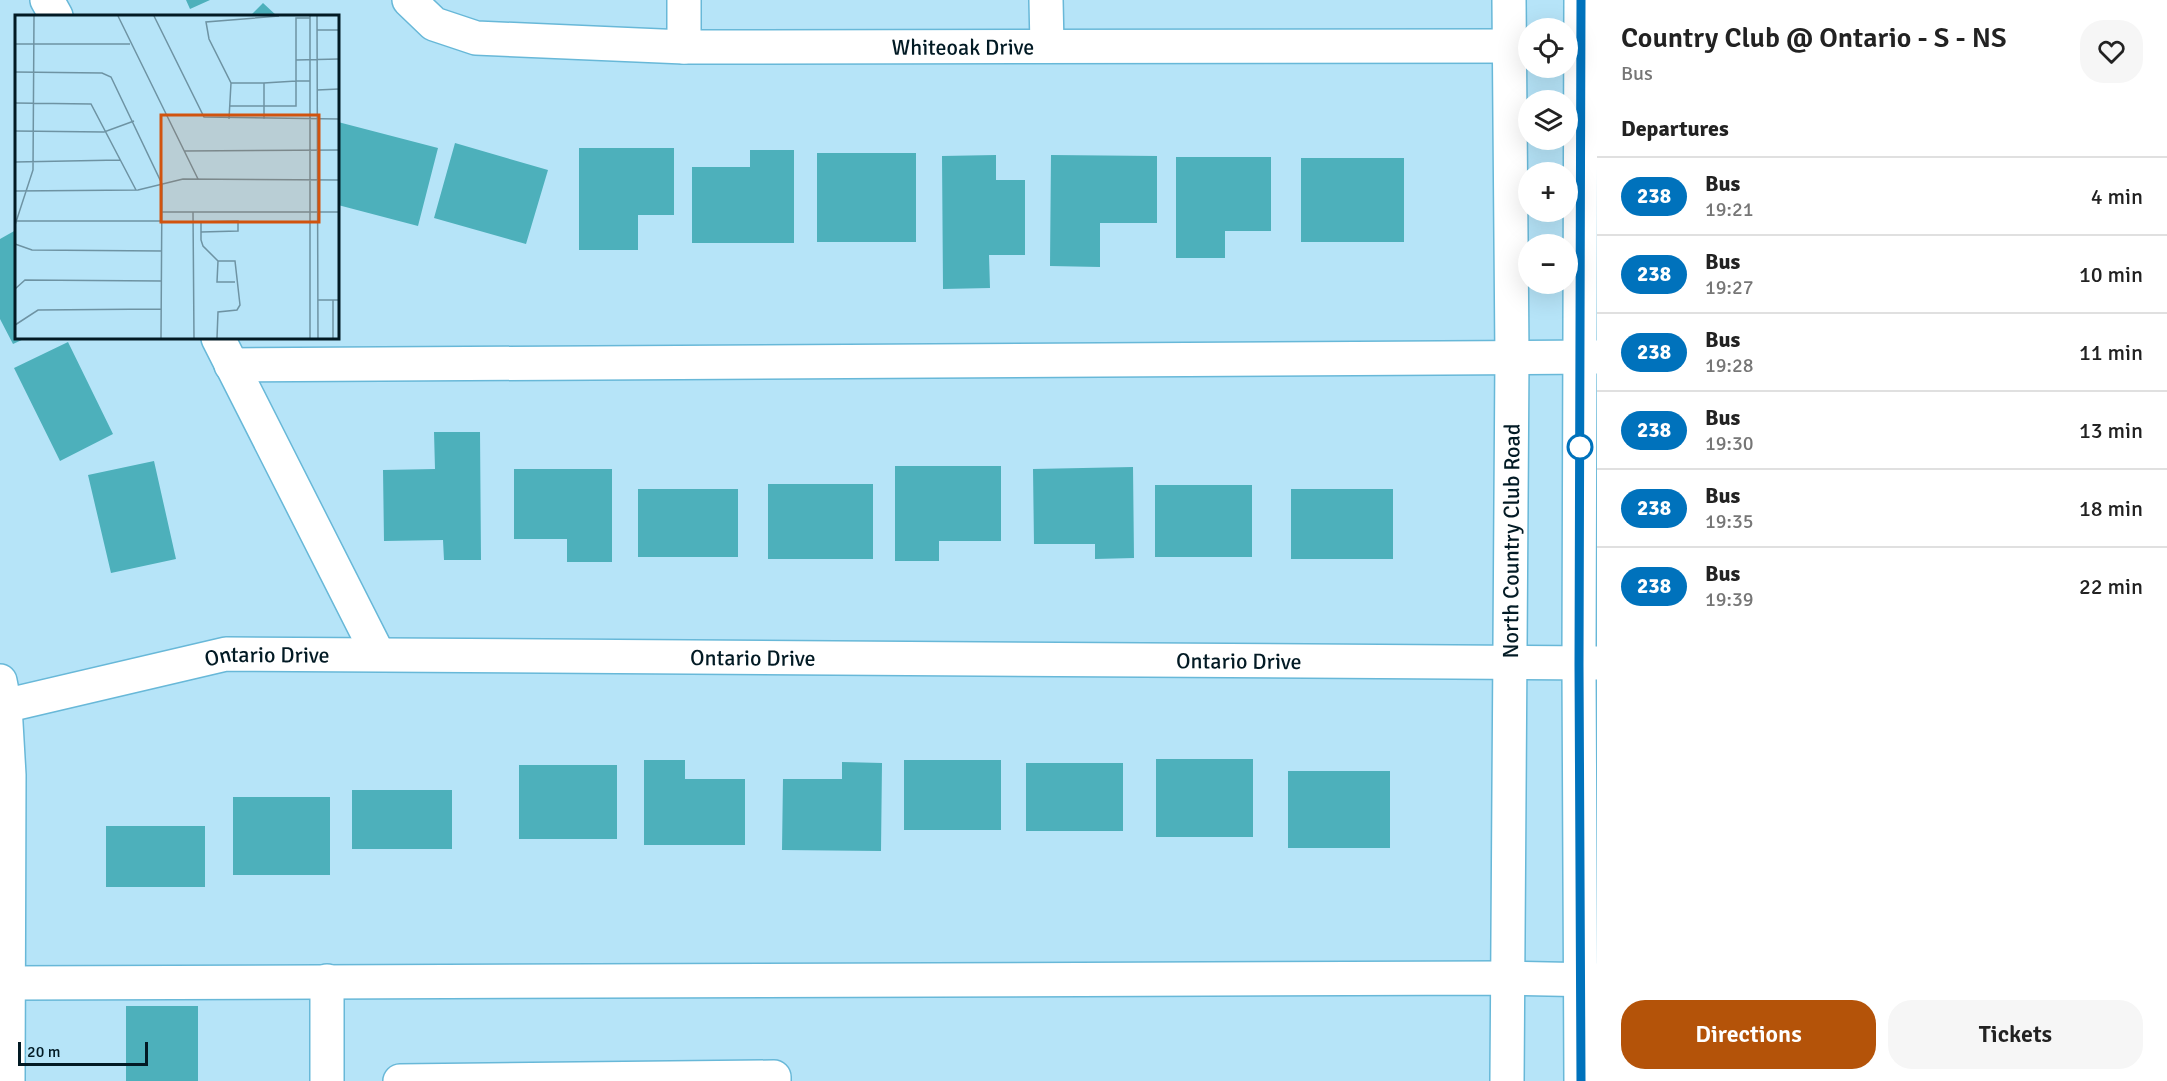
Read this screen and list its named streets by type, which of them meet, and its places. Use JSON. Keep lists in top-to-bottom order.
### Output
{
  "streets": {
    "street": ["Whiteoak Drive", "North Country Club Road", "Ontario Drive"]
  },
  "crossings": [
    ["North Country Club Road", "Ontario Drive"]
  ],
  "lines": ["bus line 238"],
  "scale_bar": "20 m",
  "page": {
    "heading": [
      ["Country Club @ Ontario - S - NS", "Bus"],
      "Departures"
    ],
    "map_buttons": ["+", "−"],
    "list": [
      {
        "mark": "238",
        "name": "Bus",
        "note": "19:21",
        "value": "4 min"
      },
      {
        "mark": "238",
        "name": "Bus",
        "note": "19:27",
        "value": "10 min"
      },
      {
        "mark": "238",
        "name": "Bus",
        "note": "19:28",
        "value": "11 min"
      },
      {
        "mark": "238",
        "name": "Bus",
        "note": "19:30",
        "value": "13 min"
      },
      {
        "mark": "238",
        "name": "Bus",
        "note": "19:35",
        "value": "18 min"
      },
      {
        "mark": "238",
        "name": "Bus",
        "note": "19:39",
        "value": "22 min"
      }
    ],
    "buttons": ["Directions", "Tickets"],
    "scale": "20 m"
  }
}
